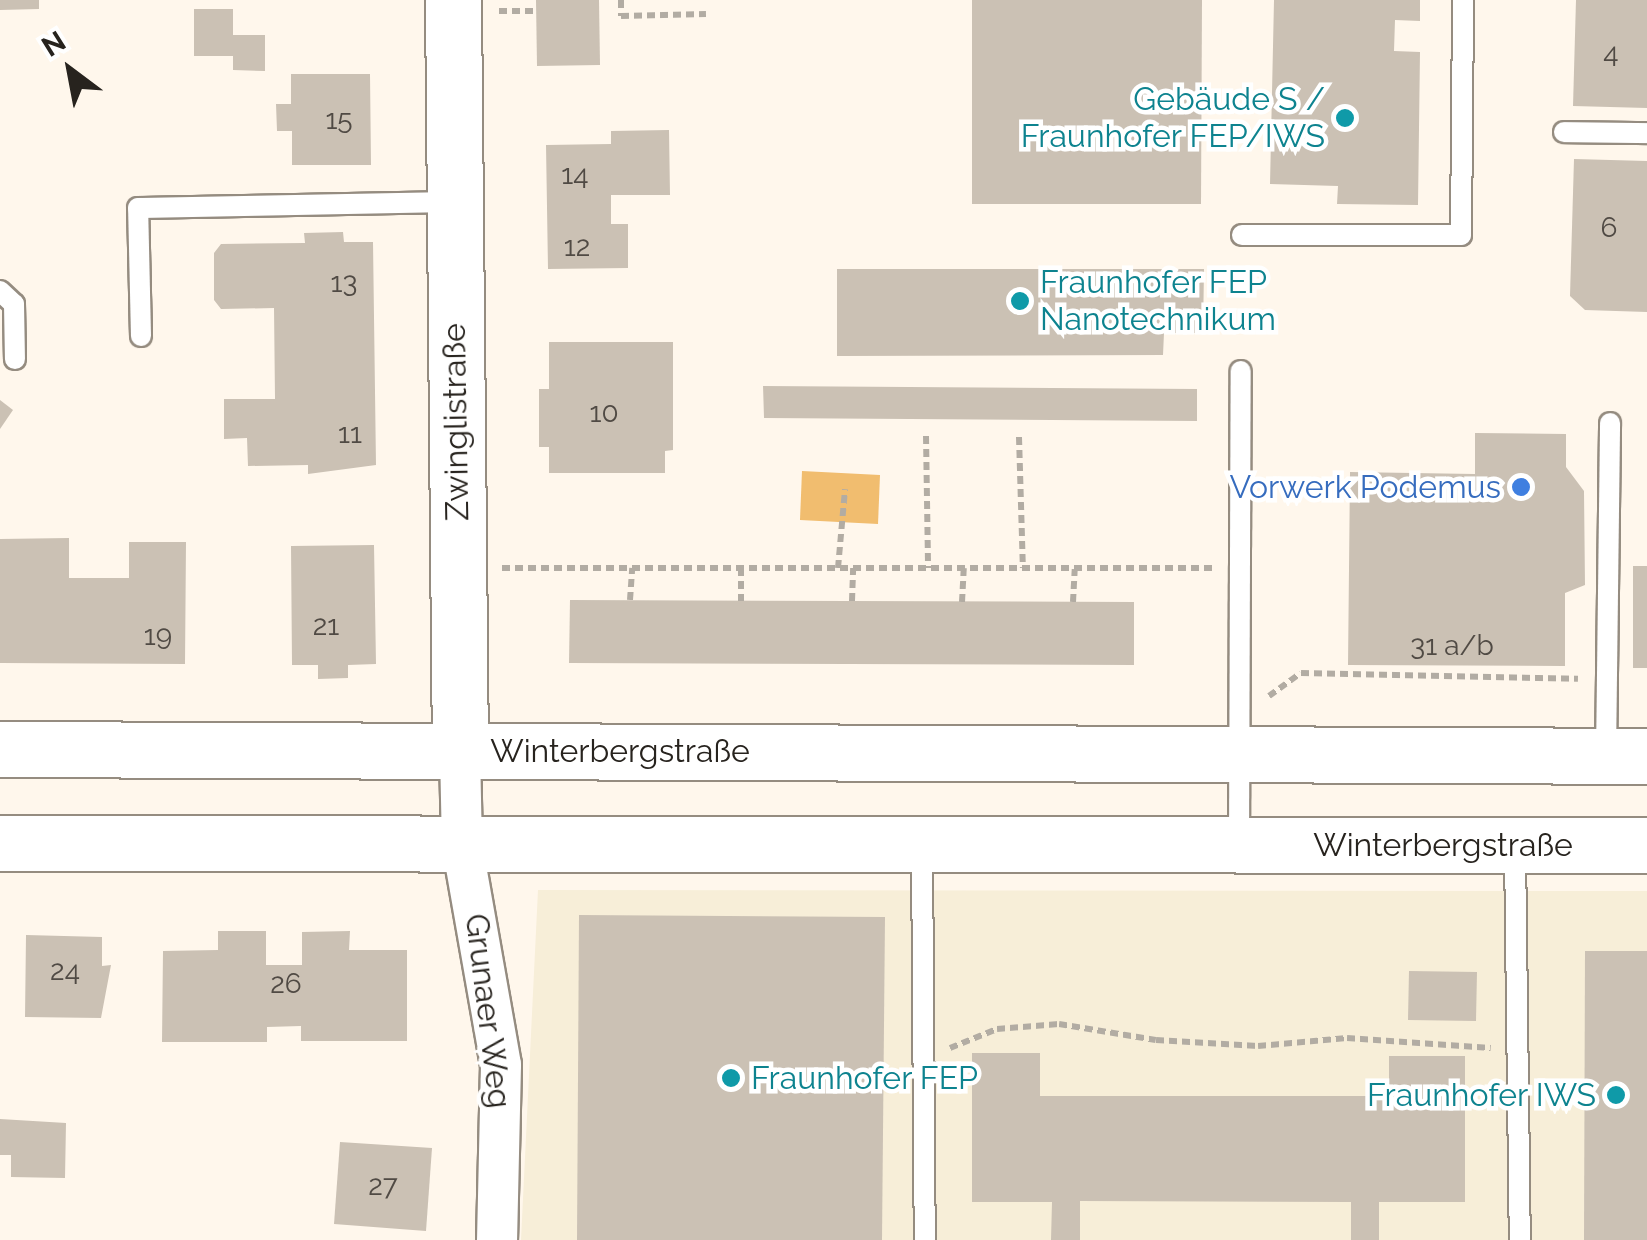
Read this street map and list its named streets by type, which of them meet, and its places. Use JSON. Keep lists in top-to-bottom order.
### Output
{
  "streets": {
    "main road": ["Zwinglistraße", "Winterbergstraße"],
    "street": ["Grunaer Weg"]
  },
  "crossings": [
    ["Zwinglistraße", "Winterbergstraße"],
    ["Zwinglistraße", "Grunaer Weg"],
    ["Winterbergstraße", "Grunaer Weg"]
  ],
  "places": [
    "Gebäude S / Fraunhofer FEP/IWS",
    "Fraunhofer FEP Nanotechnikum",
    "Vorwerk Podemus",
    "Fraunhofer FEP",
    "Fraunhofer IWS"
  ],
  "house_numbers": [
    "4",
    "15",
    "14",
    "6",
    "12",
    "13",
    "10",
    "11",
    "21",
    "19",
    "31 a/b",
    "24",
    "26",
    "27"
  ],
  "north": "top left"
}
